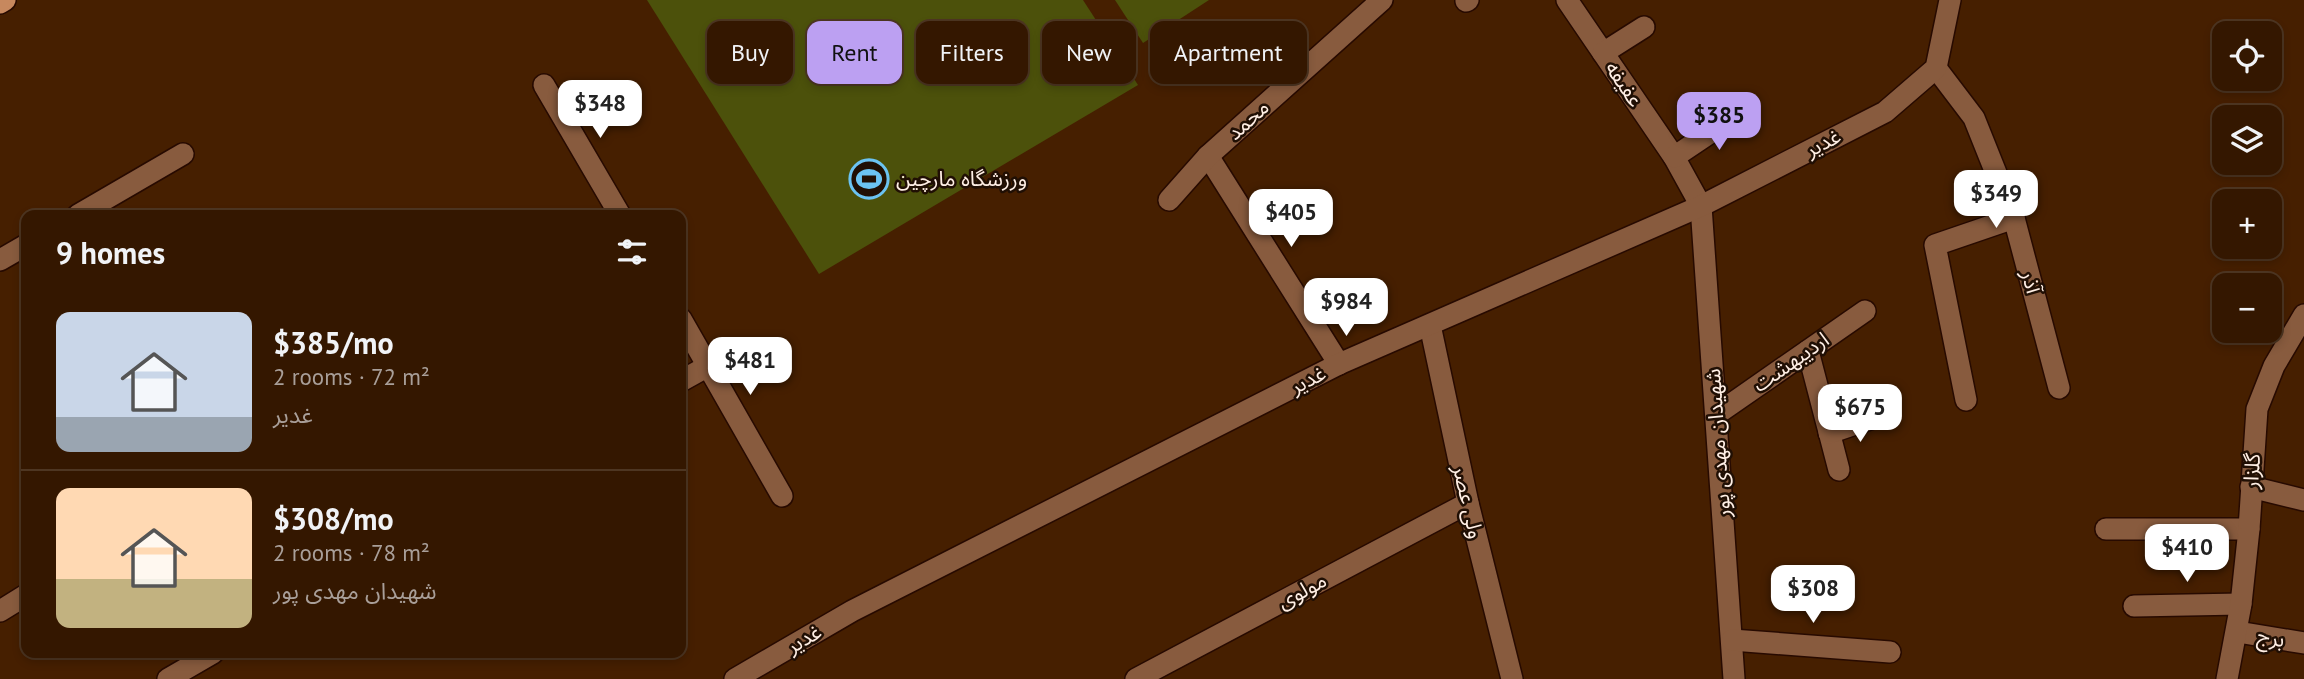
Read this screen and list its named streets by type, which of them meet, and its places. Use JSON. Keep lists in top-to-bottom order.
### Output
{
  "streets": {
    "street": [
      "عفیفه",
      "محمد",
      "غدیر",
      "آذر",
      "اردیبهشت",
      "شهیدان مهدی پور",
      "گلزار",
      "ولی عصر",
      "مولوی",
      "برج"
    ]
  },
  "crossings": [
    ["عفیفه", "غدیر"],
    ["عفیفه", "شهیدان مهدی پور"],
    ["محمد", "غدیر"],
    ["غدیر", "آذر"],
    ["غدیر", "شهیدان مهدی پور"],
    ["غدیر", "ولی عصر"],
    ["اردیبهشت", "شهیدان مهدی پور"],
    ["گلزار", "برج"],
    ["ولی عصر", "مولوی"]
  ],
  "places": {
    "sports": ["ورزشگاه مارچین"]
  },
  "page": {
    "map_buttons": ["+", "−"],
    "chip": [
      "Buy",
      "Rent",
      "Filters",
      "New",
      "Apartment"
    ],
    "price": [
      "$348",
      "$385",
      "$349",
      "$405",
      "$984",
      "$481",
      "$675",
      "$410",
      "$308"
    ],
    "heading": "9 homes",
    "list": [
      {
        "name": "$385/mo",
        "note": "2 rooms · 72 m² · غدیر"
      },
      {
        "name": "$308/mo",
        "note": "2 rooms · 78 m² · شهیدان مهدی پور"
      }
    ]
  }
}
